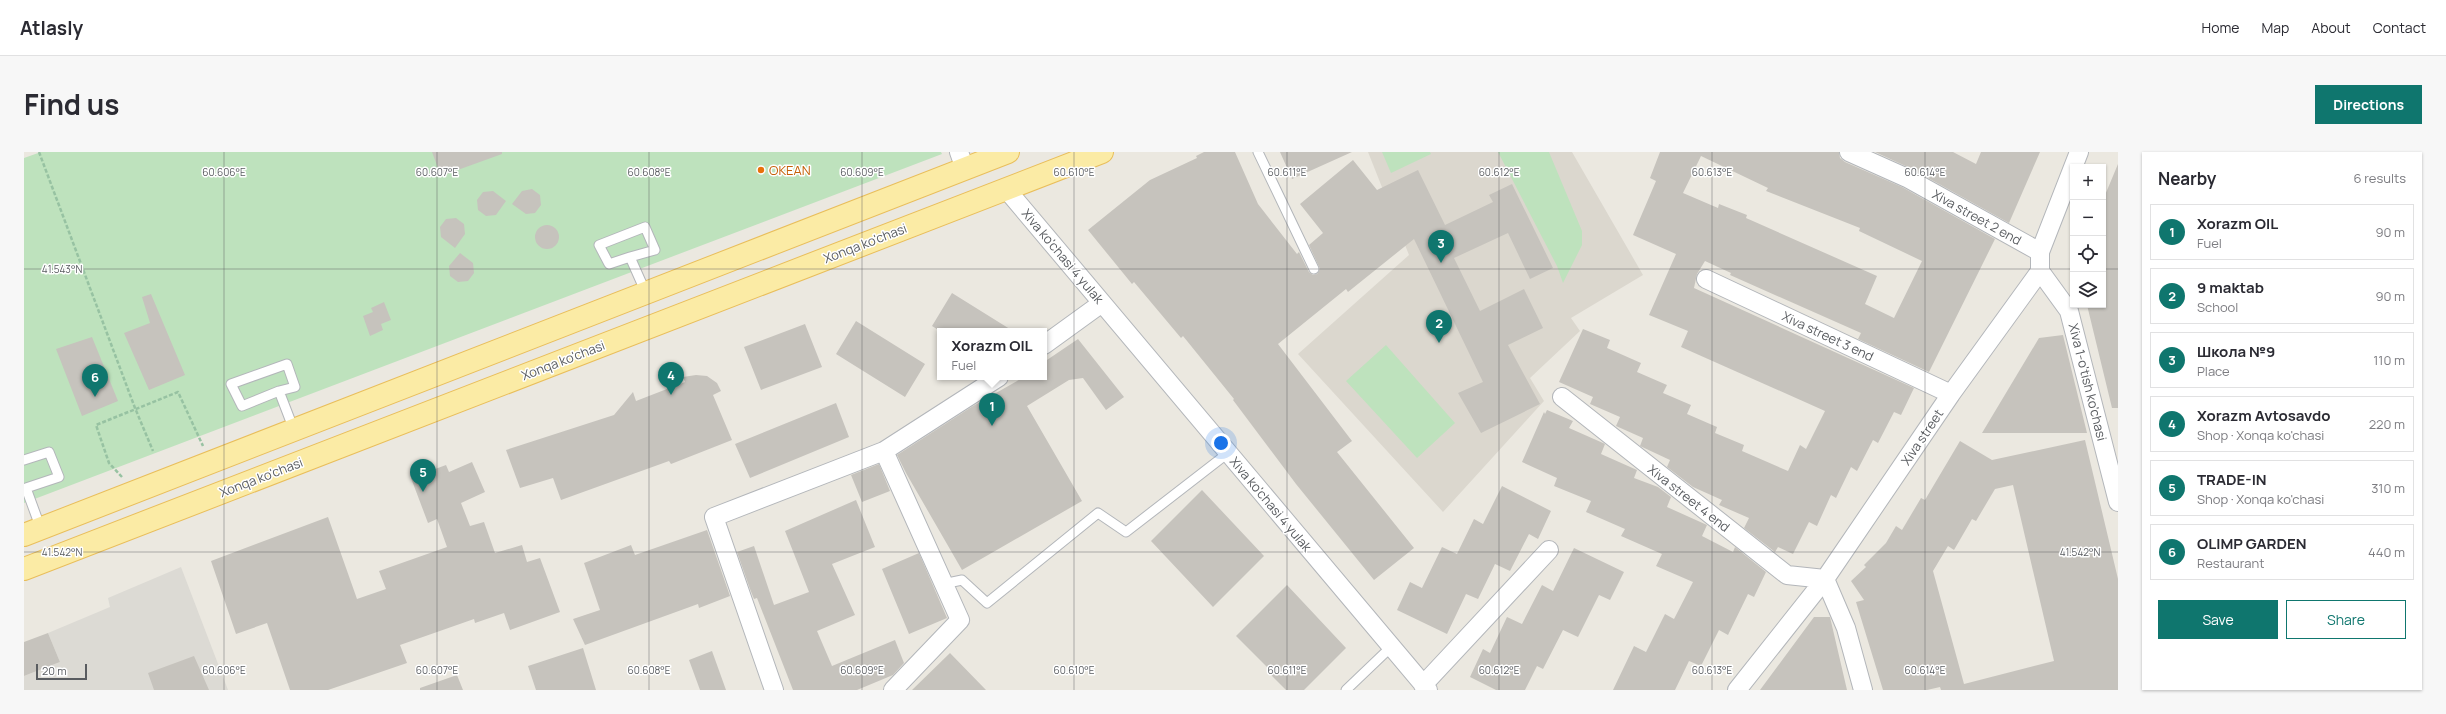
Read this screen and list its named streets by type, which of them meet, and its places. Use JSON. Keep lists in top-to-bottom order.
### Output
{
  "streets": {
    "main road": ["Xonqa ko'chasi"],
    "street": [
      "Xiva street 2 end",
      "Xiva ko'chasi 4 yulak",
      "Xiva street 3 end",
      "Xiva 1-o'tish ko'chasi",
      "Xiva street",
      "Xiva street 4 end"
    ]
  },
  "crossings": [
    ["Xonqa ko'chasi", "Xiva ko'chasi 4 yulak"],
    ["Xiva street 3 end", "Xiva street"],
    ["Xiva 1-o'tish ko'chasi", "Xiva street"],
    ["Xiva street", "Xiva street 4 end"]
  ],
  "places": ["OKEAN"],
  "scale_bar": "20 m",
  "page": {
    "header": "Atlasly",
    "nav": [
      "Home",
      "Map",
      "About",
      "Contact"
    ],
    "title": "Find us",
    "buttons": [
      "Directions",
      ["Save", "Share"]
    ],
    "heading": ["Nearby", "6 results"],
    "map_buttons": ["+", "−"],
    "list": [
      {
        "mark": "1",
        "name": "Xorazm OIL",
        "note": "Fuel",
        "value": "90 m"
      },
      {
        "mark": "2",
        "name": "9 maktab",
        "note": "School",
        "value": "90 m"
      },
      {
        "mark": "3",
        "name": "Школа №9",
        "note": "Place",
        "value": "110 m"
      },
      {
        "mark": "4",
        "name": "Xorazm Avtosavdo",
        "note": "Shop · Xonqa ko'chasi",
        "value": "220 m"
      },
      {
        "mark": "5",
        "name": "TRADE-IN",
        "note": "Shop · Xonqa ko'chasi",
        "value": "310 m"
      },
      {
        "mark": "6",
        "name": "OLIMP GARDEN",
        "note": "Restaurant",
        "value": "440 m"
      }
    ],
    "pins": [
      "3",
      "2",
      "4",
      "6",
      "1",
      "5"
    ],
    "popup": ["Xorazm OIL", "Fuel"],
    "scale": "20 m"
  },
  "coordinates": [
    "60.606°E",
    "60.607°E",
    "60.608°E",
    "60.609°E",
    "60.610°E",
    "60.611°E",
    "60.612°E",
    "60.613°E",
    "60.614°E",
    "41.543°N",
    "41.542°N"
  ]
}
